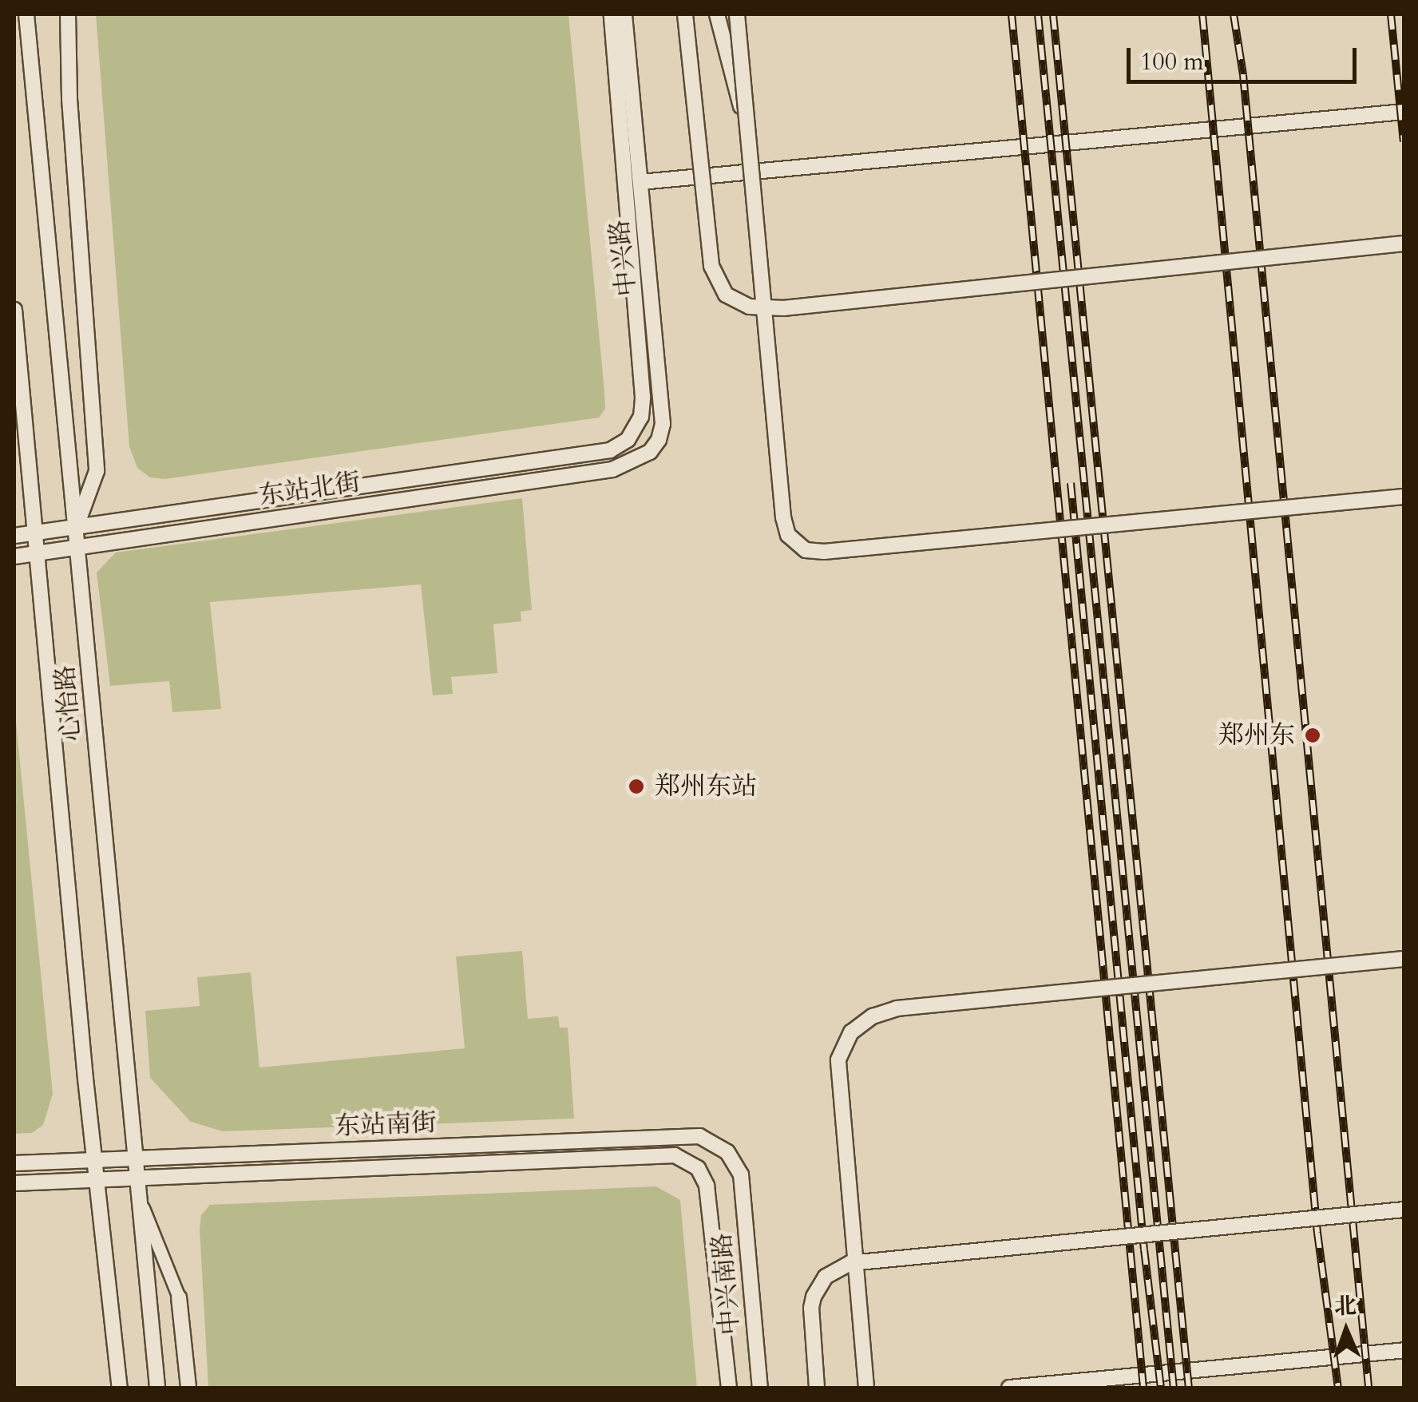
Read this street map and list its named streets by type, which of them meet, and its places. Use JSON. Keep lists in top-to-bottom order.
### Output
{
  "streets": {
    "street": [
      "中兴路",
      "东站北街",
      "心怡路",
      "东站南街",
      "中兴南路"
    ]
  },
  "crossings": [
    ["中兴路", "东站北街"],
    ["东站北街", "心怡路"],
    ["心怡路", "东站南街"],
    ["东站南街", "中兴南路"]
  ],
  "places": ["郑州东", "郑州东站"],
  "scale_bar": "100 m",
  "north": "top"
}
